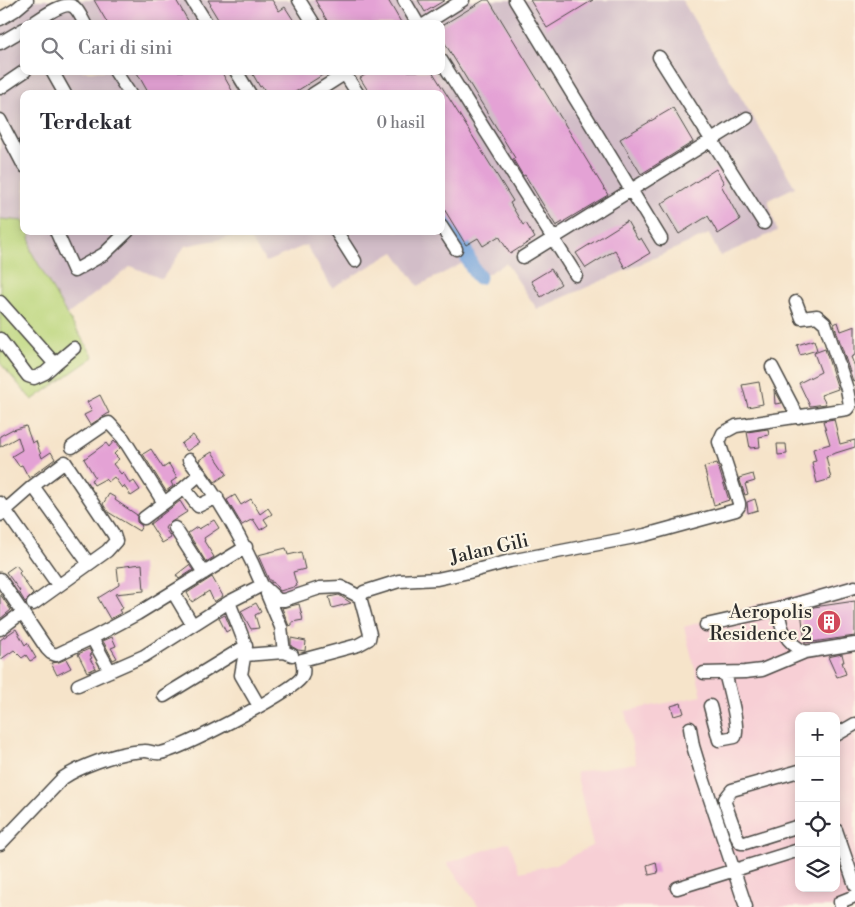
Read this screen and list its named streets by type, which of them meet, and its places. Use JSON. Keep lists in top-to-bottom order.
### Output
{
  "streets": {
    "street": ["Jalan Gili"]
  },
  "places": {
    "building": ["Aeropolis Residence 2"]
  },
  "page": {
    "search": "Cari di sini",
    "heading": ["Terdekat", "0 hasil"],
    "map_buttons": ["+", "−"]
  }
}
